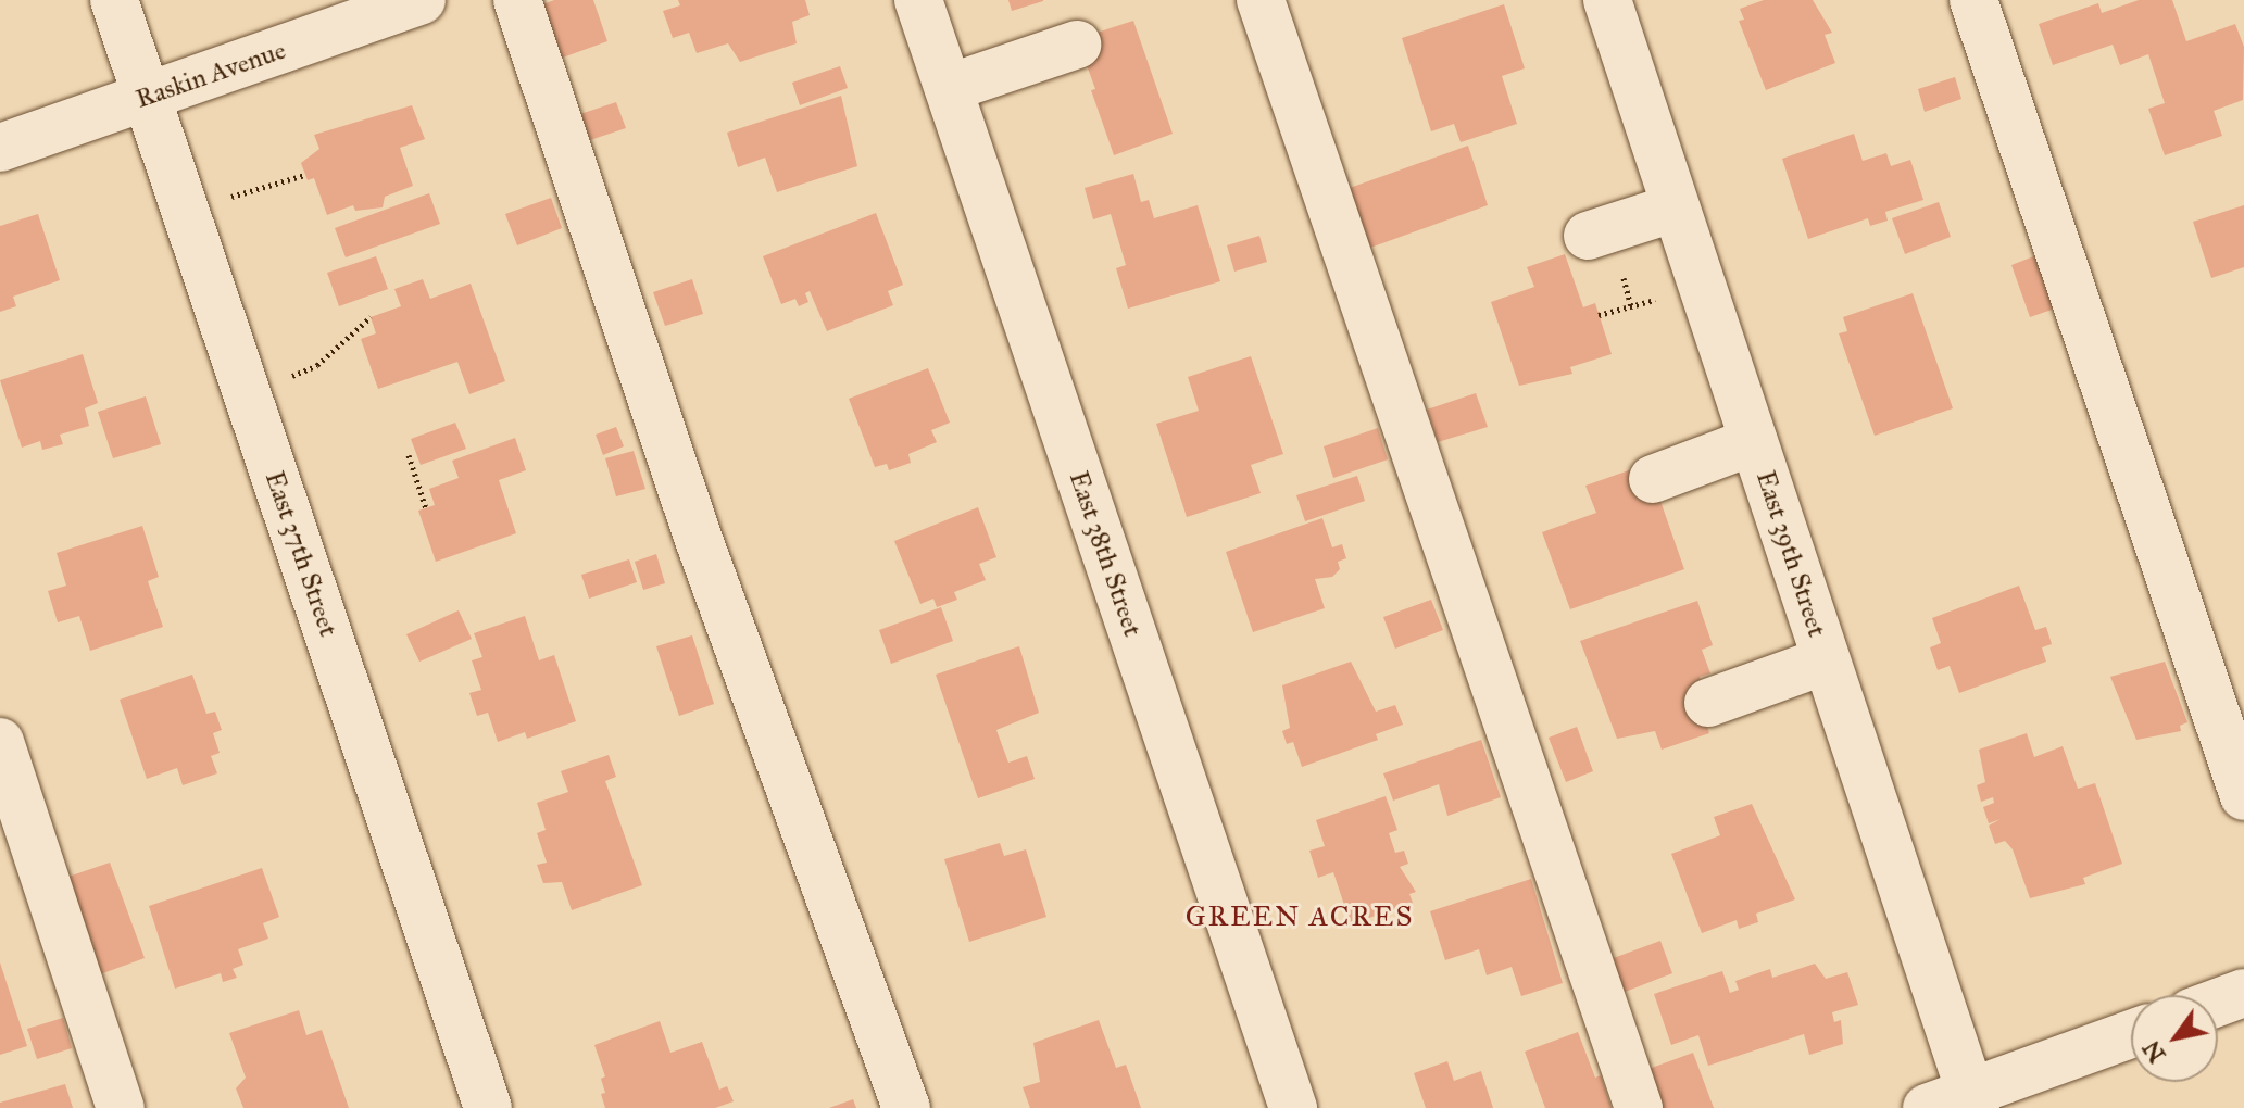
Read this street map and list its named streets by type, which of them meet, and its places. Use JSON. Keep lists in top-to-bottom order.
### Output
{
  "streets": {
    "street": [
      "Raskin Avenue",
      "East 37th Street",
      "East 38th Street",
      "East 39th Street"
    ]
  },
  "crossings": [
    ["Raskin Avenue", "East 37th Street"]
  ],
  "districts": ["GREEN ACRES"],
  "north": "bottom left"
}
